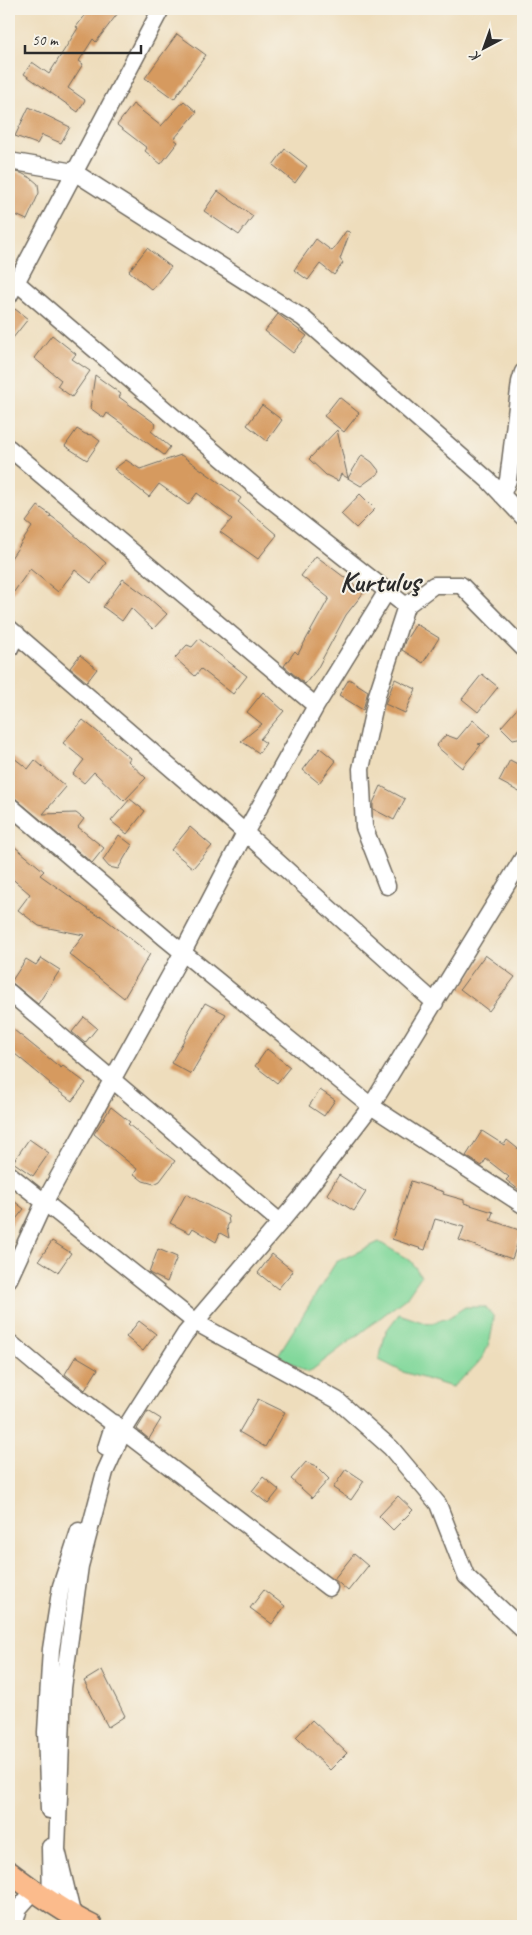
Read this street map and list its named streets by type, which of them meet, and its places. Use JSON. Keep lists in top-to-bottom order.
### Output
{
  "districts": ["Kurtuluş"],
  "scale_bar": "50 m",
  "north": "bottom left"
}
